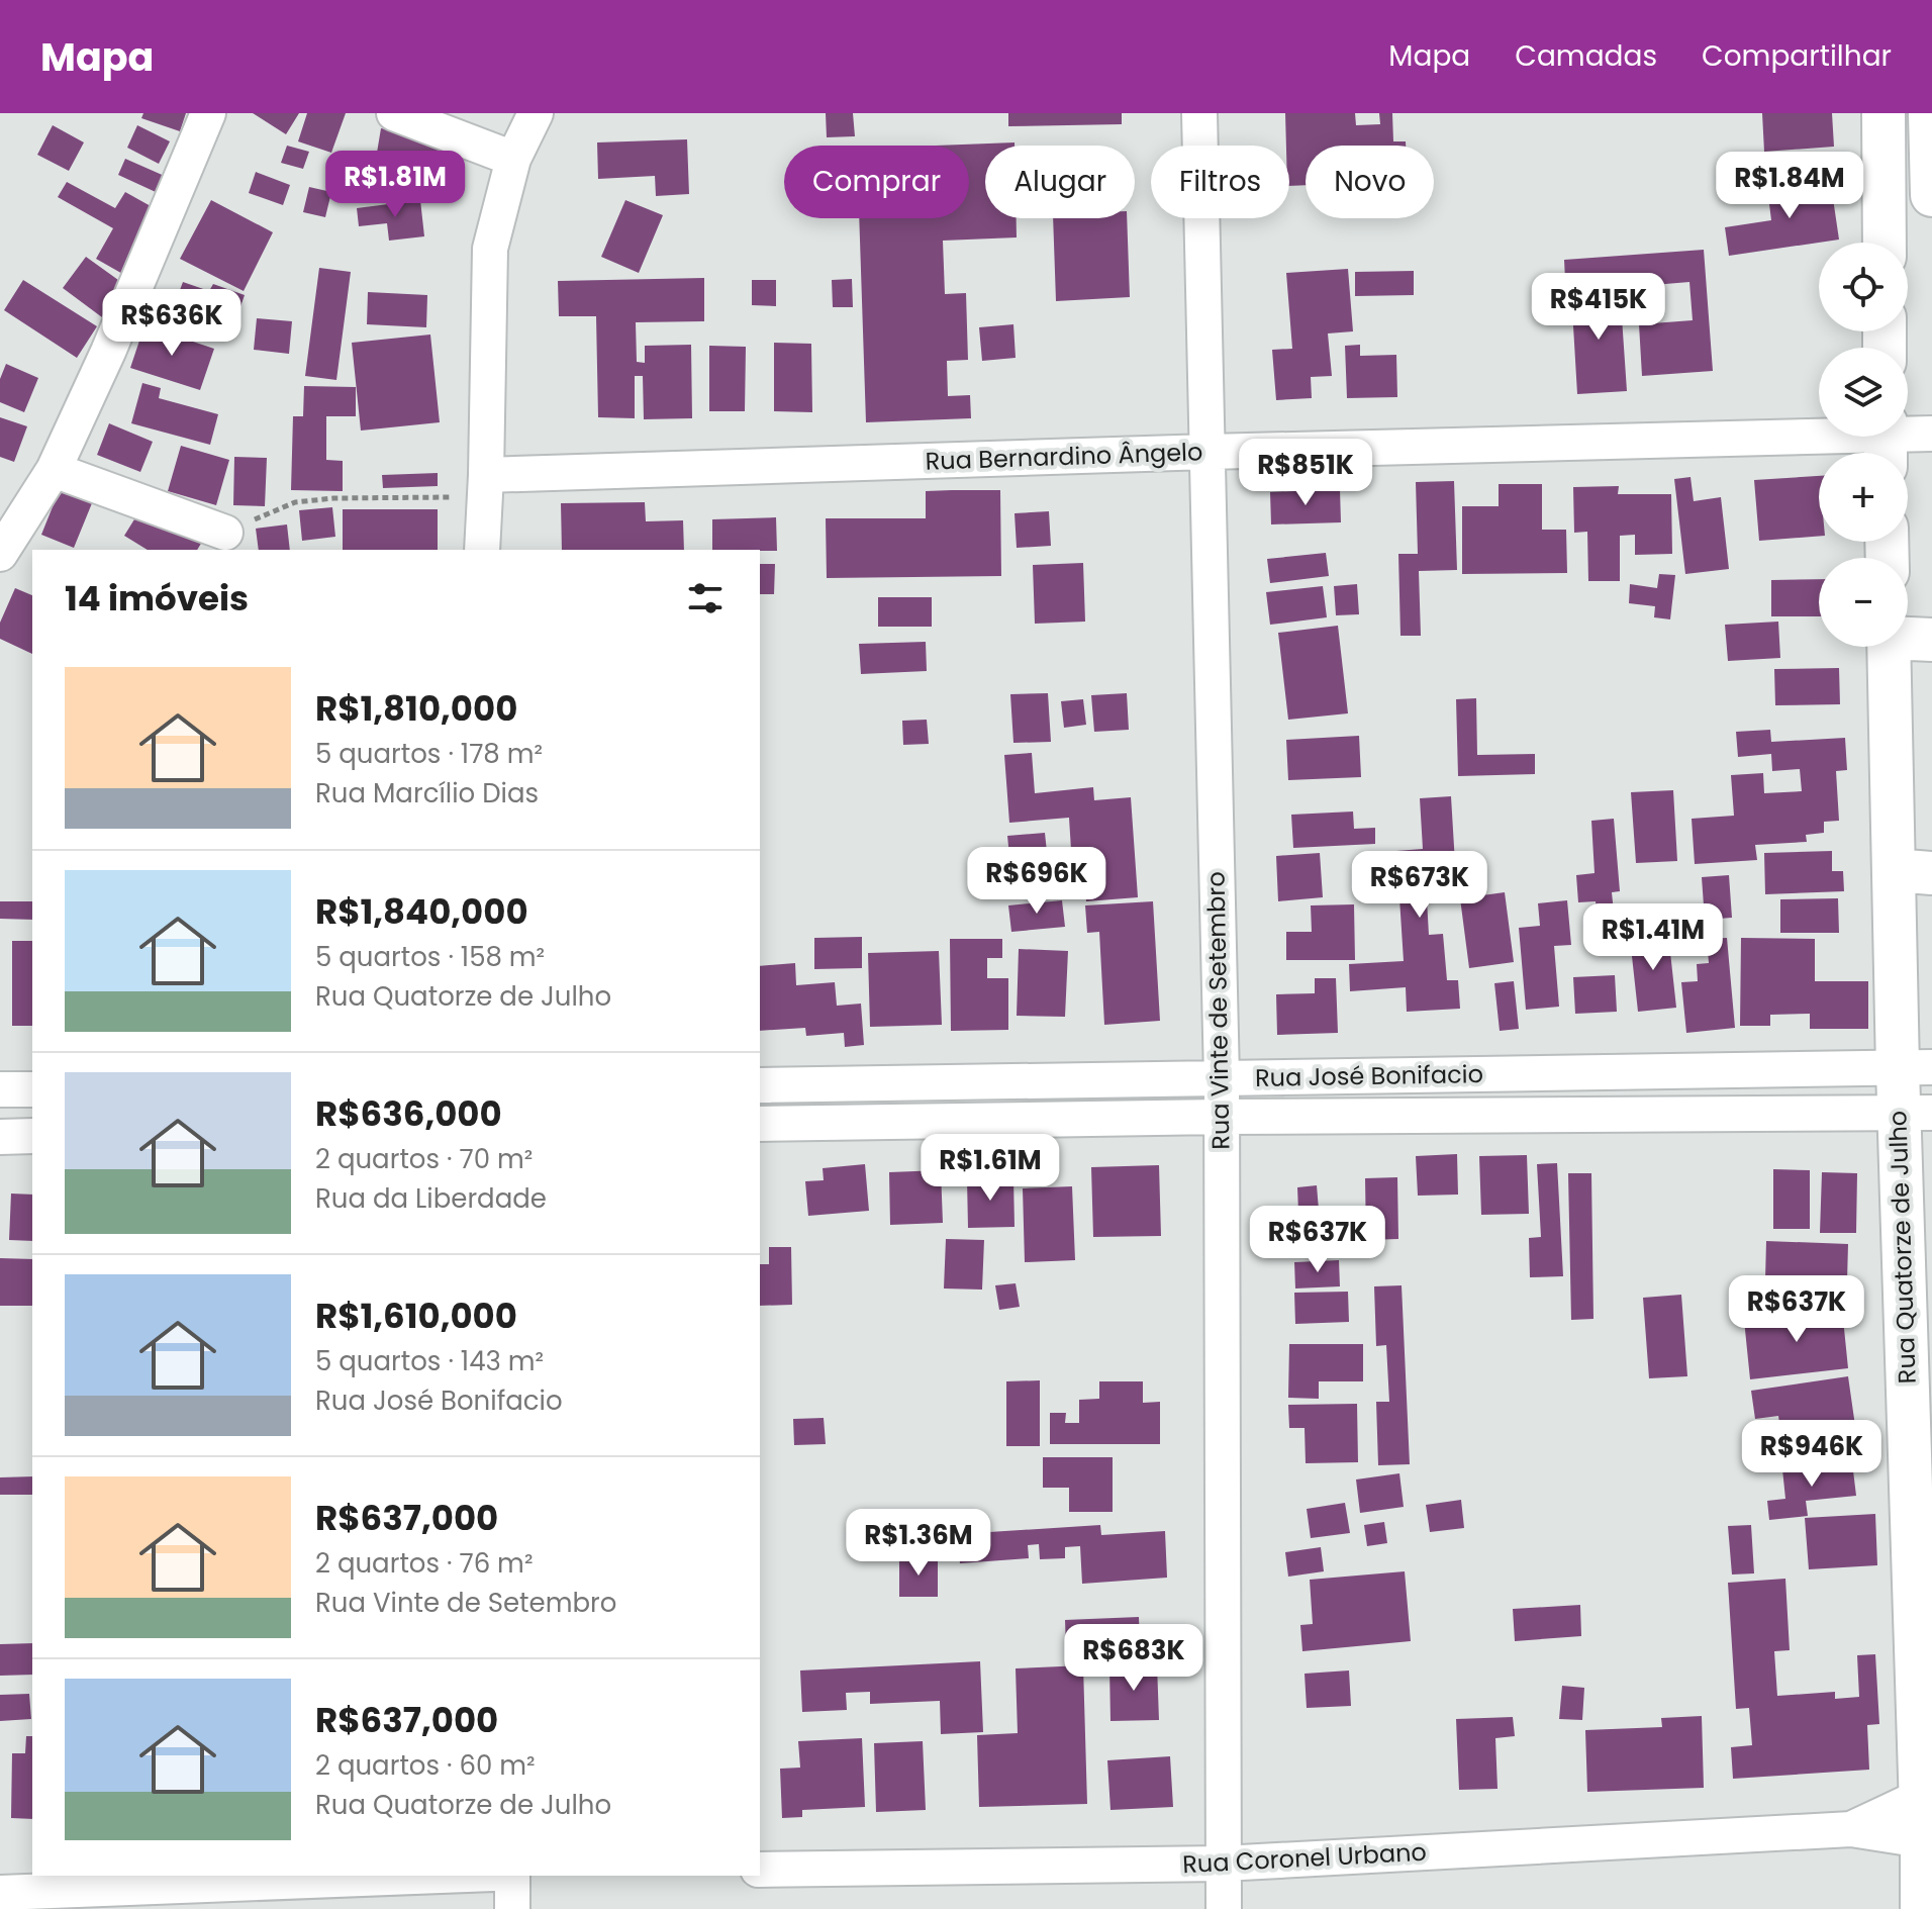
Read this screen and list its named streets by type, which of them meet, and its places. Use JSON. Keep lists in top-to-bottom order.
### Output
{
  "streets": {
    "street": [
      "Rua Bernardino Ângelo",
      "Rua Vinte de Setembro",
      "Rua José Bonifacio",
      "Rua Quatorze de Julho",
      "Rua Coronel Urbano"
    ]
  },
  "crossings": [
    ["Rua Bernardino Ângelo", "Rua Vinte de Setembro"],
    ["Rua Vinte de Setembro", "Rua José Bonifacio"],
    ["Rua Vinte de Setembro", "Rua Coronel Urbano"],
    ["Rua José Bonifacio", "Rua Quatorze de Julho"],
    ["Rua Quatorze de Julho", "Rua Coronel Urbano"]
  ],
  "page": {
    "header": "Mapa",
    "nav": ["Mapa", "Camadas", "Compartilhar"],
    "chip": [
      "Comprar",
      "Alugar",
      "Filtros",
      "Novo"
    ],
    "price": [
      "R$1.81M",
      "R$1.84M",
      "R$415K",
      "R$636K",
      "R$851K",
      "R$696K",
      "R$673K",
      "R$1.41M",
      "R$1.61M",
      "R$637K",
      "R$637K",
      "R$946K",
      "R$1.36M",
      "R$683K"
    ],
    "map_buttons": ["+", "−"],
    "heading": "14 imóveis",
    "list": [
      {
        "name": "R$1,810,000",
        "note": "5 quartos · 178 m² · Rua Marcílio Dias"
      },
      {
        "name": "R$1,840,000",
        "note": "5 quartos · 158 m² · Rua Quatorze de Julho"
      },
      {
        "name": "R$636,000",
        "note": "2 quartos · 70 m² · Rua da Liberdade"
      },
      {
        "name": "R$1,610,000",
        "note": "5 quartos · 143 m² · Rua José Bonifacio"
      },
      {
        "name": "R$637,000",
        "note": "2 quartos · 76 m² · Rua Vinte de Setembro"
      },
      {
        "name": "R$637,000",
        "note": "2 quartos · 60 m² · Rua Quatorze de Julho"
      }
    ]
  }
}
